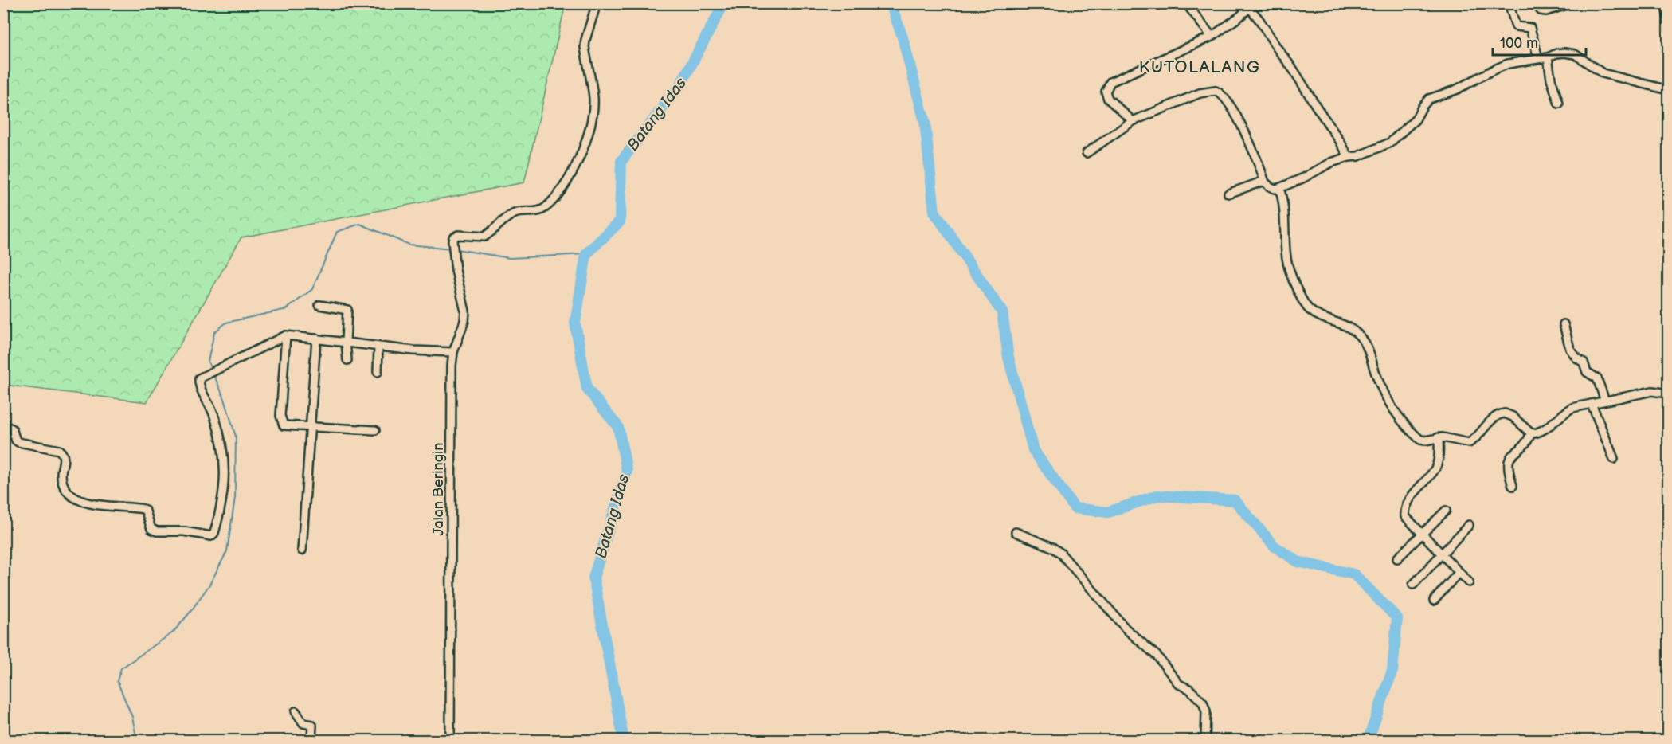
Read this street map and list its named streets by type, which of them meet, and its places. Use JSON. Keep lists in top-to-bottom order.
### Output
{
  "streets": {
    "street": ["Jalan Beringin"]
  },
  "districts": ["KUTOLALANG"],
  "water": ["Batang Idas"],
  "scale_bar": "100 m"
}
